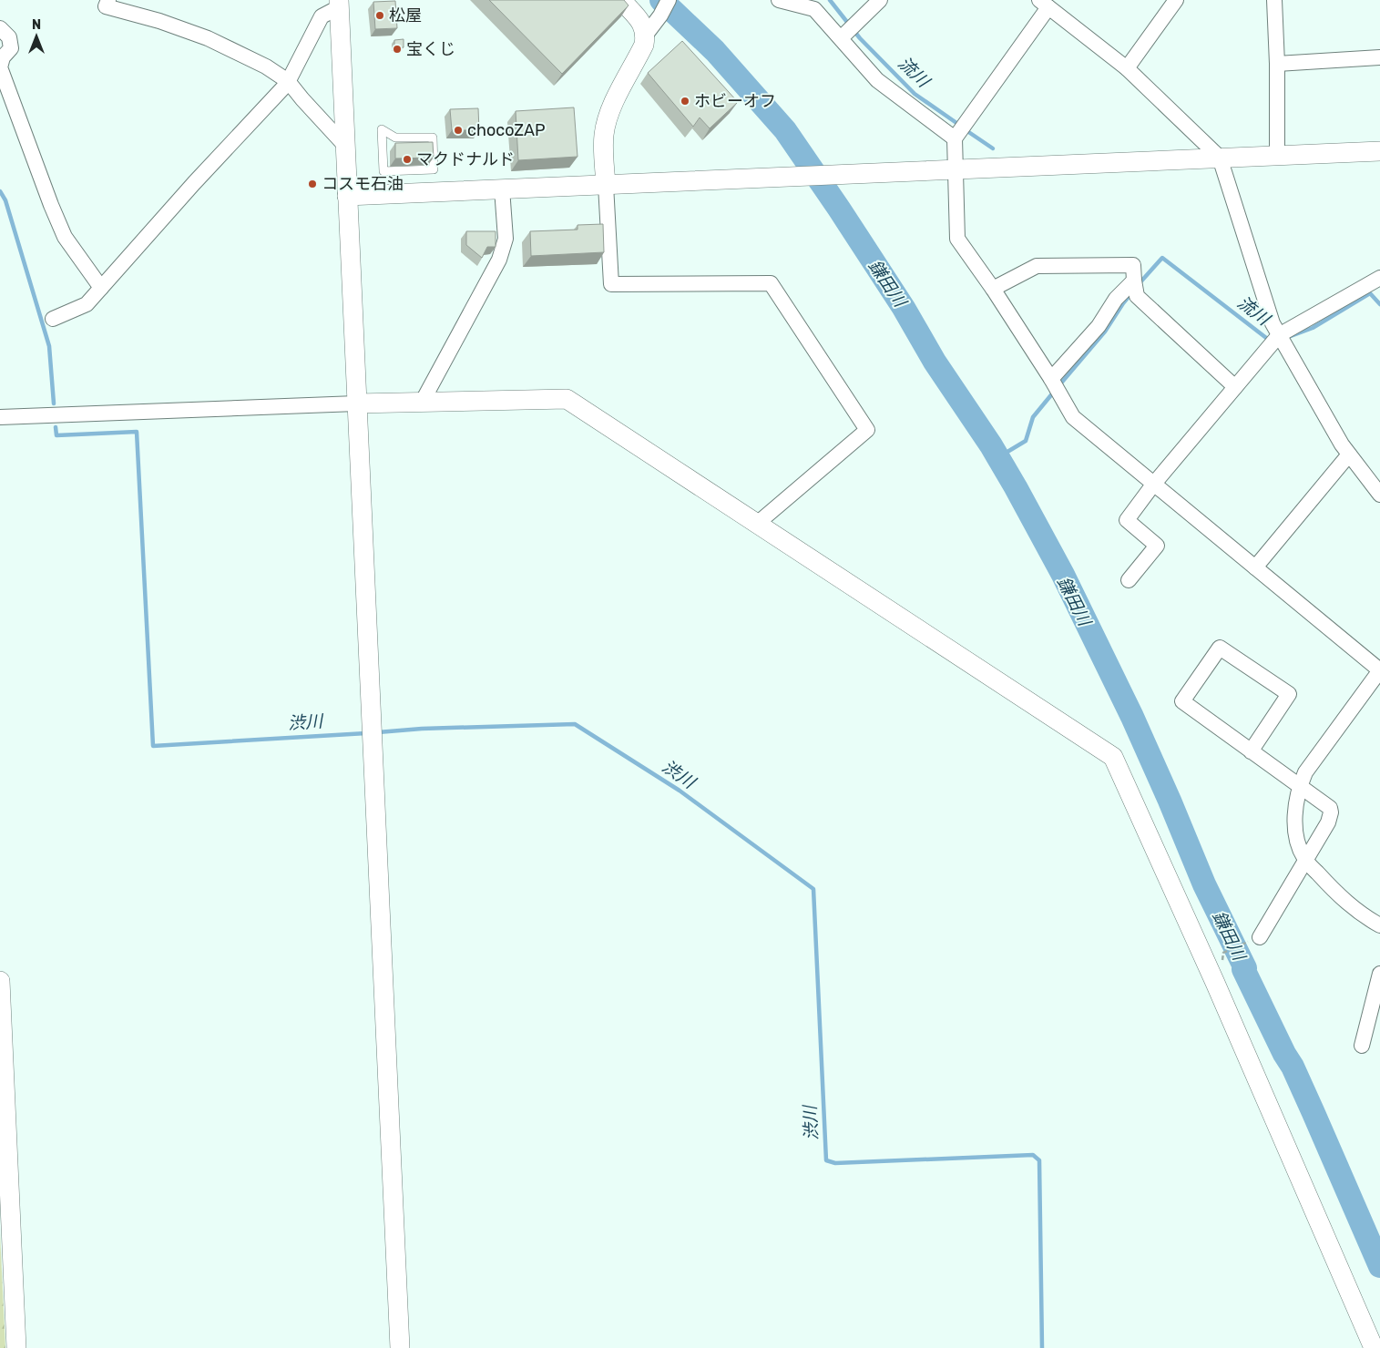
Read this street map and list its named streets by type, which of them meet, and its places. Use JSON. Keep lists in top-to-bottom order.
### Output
{
  "water": ["流川", "鎌田川", "渋川"],
  "places": [
    "松屋",
    "宝くじ",
    "ホビーオフ",
    "chocoZAP",
    "マクドナルド",
    "コスモ石油"
  ],
  "north": "top"
}
